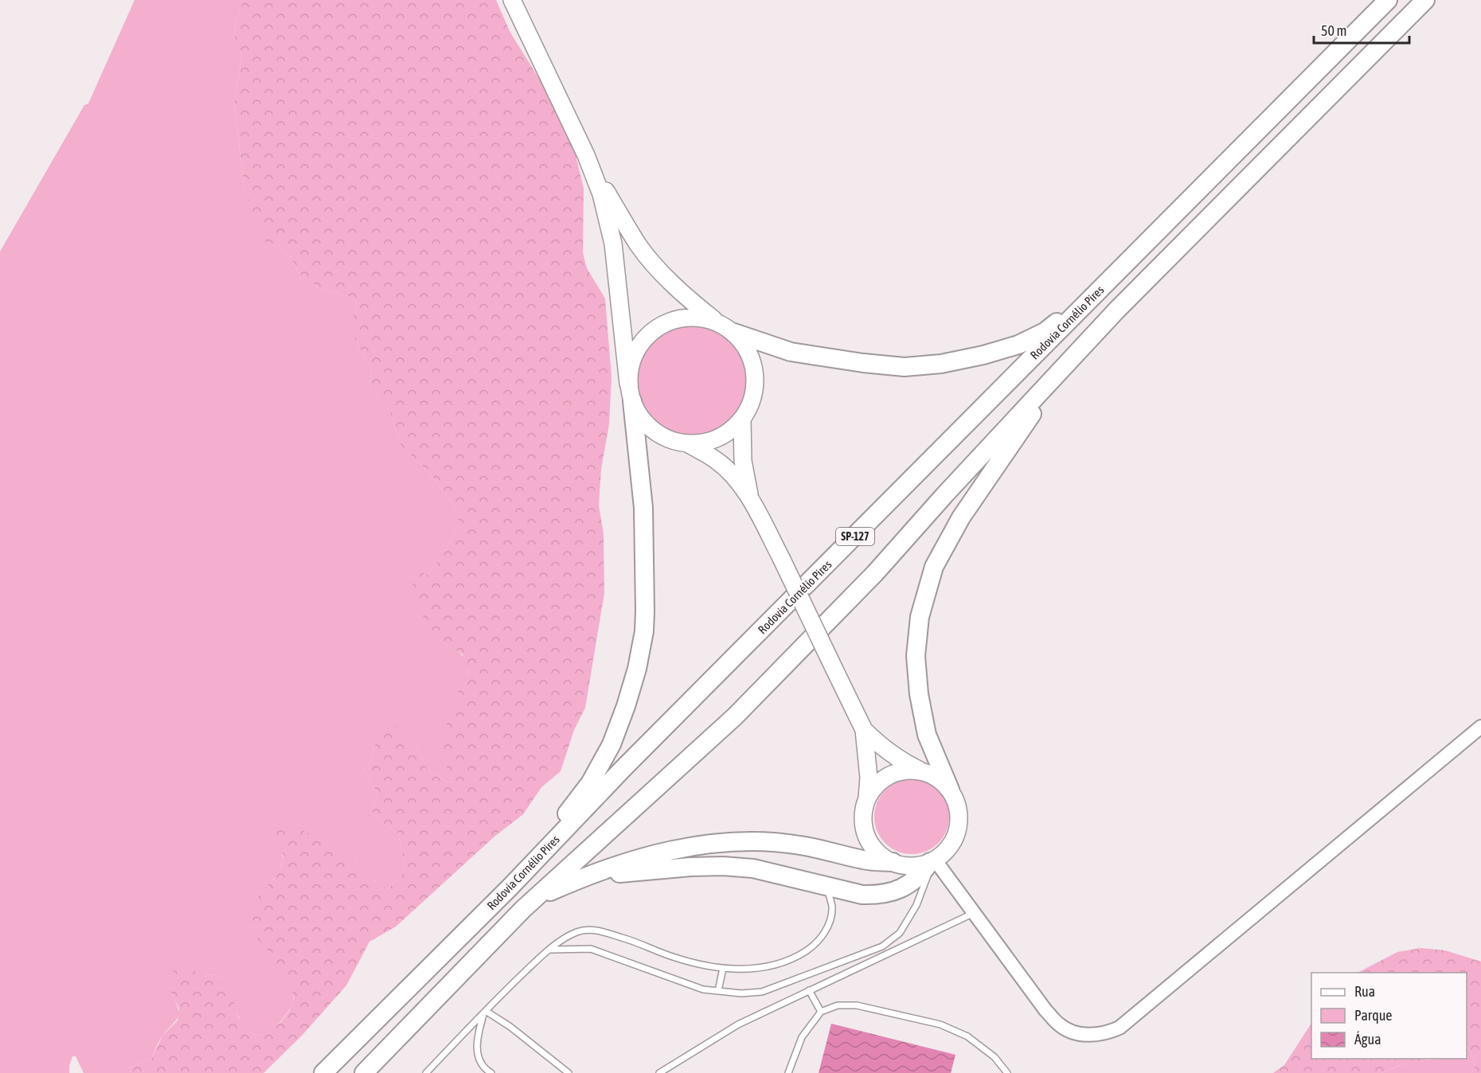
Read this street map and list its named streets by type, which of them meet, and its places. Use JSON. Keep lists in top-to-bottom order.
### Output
{
  "streets": {
    "highway": ["Rodovia Cornélio Pires", "SP-127"]
  },
  "legend": ["Rua", "Parque", "Água"],
  "scale_bar": "50 m"
}
